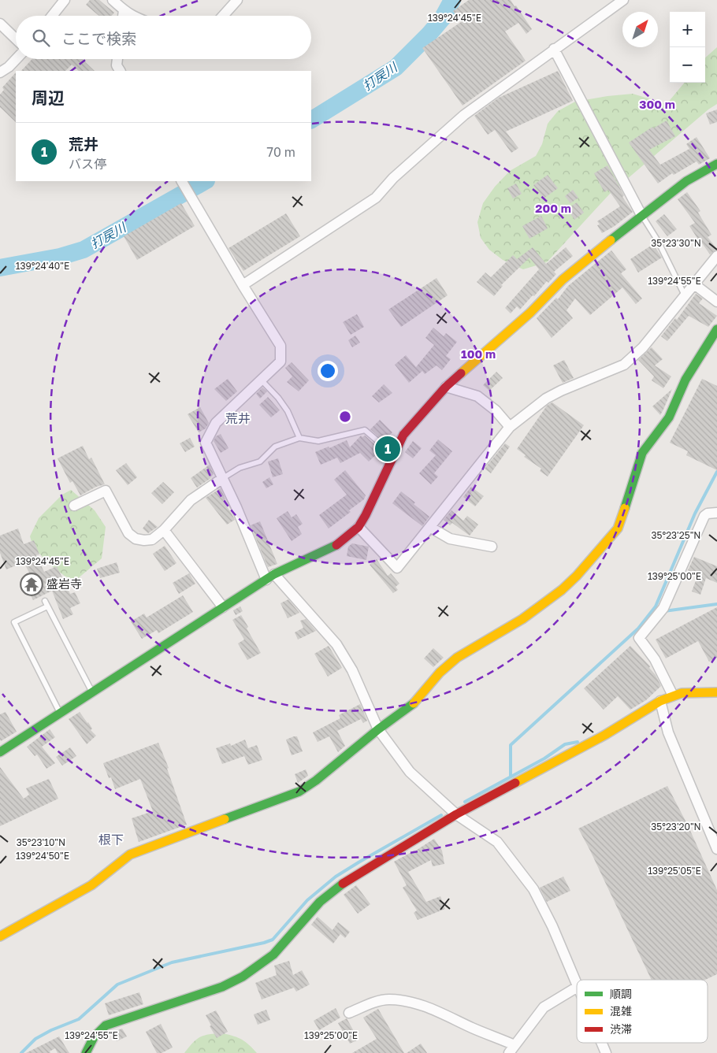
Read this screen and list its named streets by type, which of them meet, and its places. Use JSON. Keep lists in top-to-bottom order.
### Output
{
  "districts": ["荒井", "根下"],
  "water": ["打戻川"],
  "places": {
    "temple": ["盛岩寺"]
  },
  "legend": ["順調", "混雑", "渋滞"],
  "north": "top right",
  "page": {
    "map_buttons": ["+", "−"],
    "search": "ここで検索",
    "heading": "周辺",
    "list": [
      {
        "mark": "1",
        "name": "荒井",
        "note": "バス停",
        "value": "70 m"
      }
    ],
    "pins": "1"
  },
  "coordinates": [
    "139°24'45\"E",
    "35°23'30\"N",
    "139°24'40\"E",
    "139°24'55\"E",
    "35°23'25\"N",
    "139°25'00\"E",
    "35°23'20\"N",
    "35°23'10\"N",
    "139°24'50\"E",
    "139°25'05\"E"
  ],
  "rings": ["300 m", "200 m", "100 m"]
}
